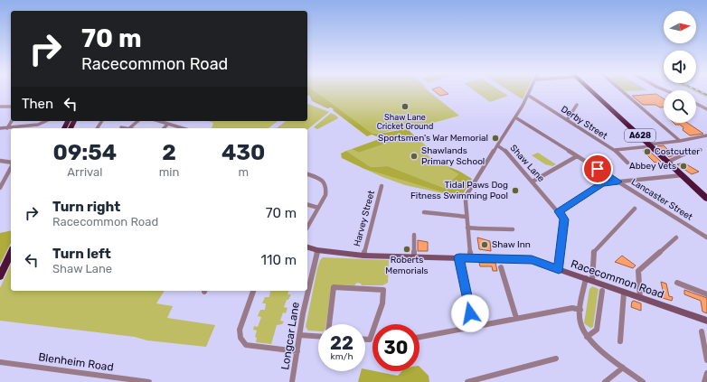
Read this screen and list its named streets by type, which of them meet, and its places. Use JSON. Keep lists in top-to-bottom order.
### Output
{
  "streets": {
    "highway": ["A628"],
    "street": [
      "Derby Street",
      "Shaw Lane",
      "Lancaster Street",
      "Harvey Street",
      "Racecommon Road",
      "Longcar Lane",
      "Blenheim Road"
    ]
  },
  "crossings": [
    ["Derby Street", "Shaw Lane"],
    ["Shaw Lane", "Lancaster Street"],
    ["Shaw Lane", "Racecommon Road"],
    ["Harvey Street", "Racecommon Road"],
    ["Racecommon Road", "Longcar Lane"]
  ],
  "places": [
    "Shaw Lane Cricket Ground",
    "Sportsmen's War Memorial",
    "Costcutter",
    "Shawlands Primary School",
    "Abbey Vets",
    "Tidal Paws Dog Fitness Swimming Pool",
    "Shaw Inn",
    "Roberts Memorials"
  ],
  "north": "right",
  "page": {
    "turn": ["70 m", "Racecommon Road"],
    "then": "Then",
    "eta": [
      "09:54",
      "Arrival",
      "2",
      "min",
      "430",
      "m"
    ],
    "list": [
      {
        "name": "Turn right",
        "note": "Racecommon Road",
        "value": "70 m"
      },
      {
        "name": "Turn left",
        "note": "Shaw Lane",
        "value": "110 m"
      }
    ],
    "speed": "22 km/h",
    "limit": "30"
  }
}
